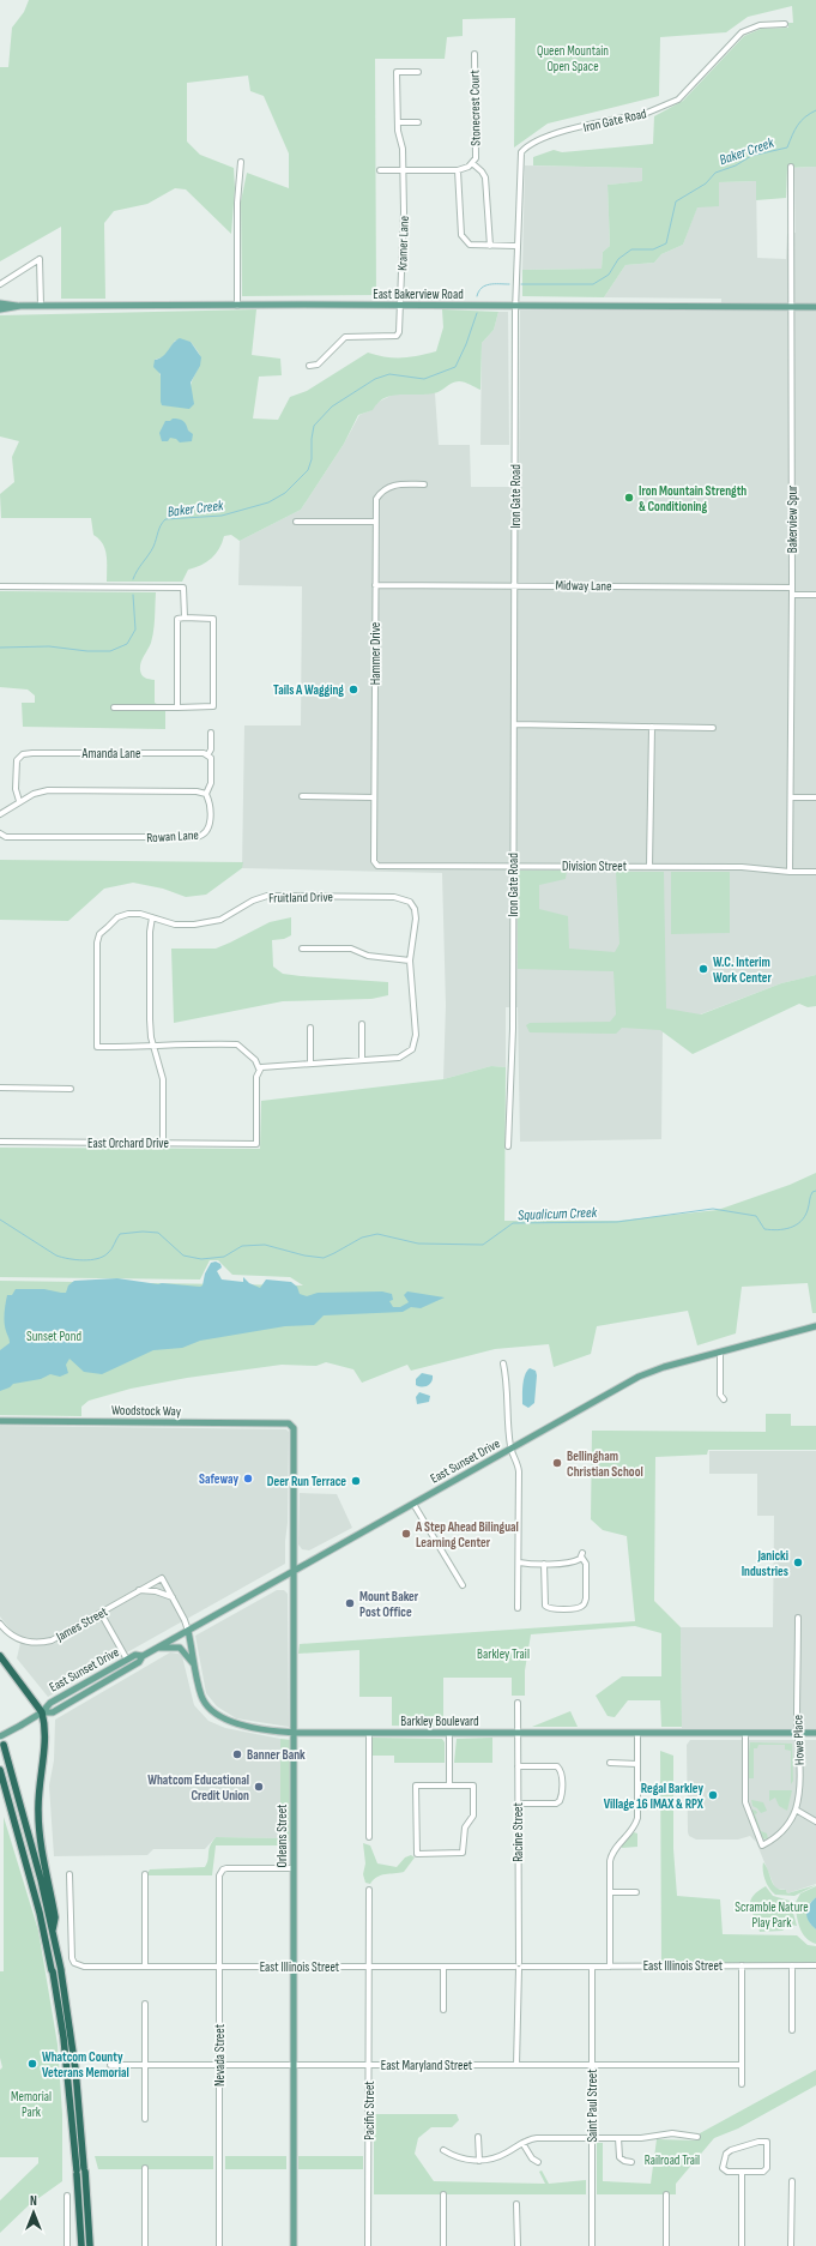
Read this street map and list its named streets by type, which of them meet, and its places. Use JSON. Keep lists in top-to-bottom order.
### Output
{
  "streets": {
    "main road": [
      "East Bakerview Road",
      "Woodstock Way",
      "East Sunset Drive",
      "Barkley Boulevard",
      "Orleans Street"
    ],
    "street": [
      "Stonecrest Court",
      "Iron Gate Road",
      "Kramer Lane",
      "Bakerview Spur",
      "Midway Lane",
      "Hammer Drive",
      "Amanda Lane",
      "Rowan Lane",
      "Division Street",
      "Fruitland Drive",
      "East Orchard Drive",
      "James Street",
      "Howe Place",
      "Racine Street",
      "East Illinois Street",
      "Nevada Street",
      "East Maryland Street",
      "Saint Paul Street",
      "Pacific Street"
    ]
  },
  "crossings": [
    ["Iron Gate Road", "East Bakerview Road"],
    ["Iron Gate Road", "Midway Lane"],
    ["Iron Gate Road", "Division Street"],
    ["Kramer Lane", "East Bakerview Road"],
    ["East Bakerview Road", "Bakerview Spur"],
    ["Bakerview Spur", "Midway Lane"],
    ["Bakerview Spur", "Division Street"],
    ["Midway Lane", "Hammer Drive"],
    ["Hammer Drive", "Division Street"],
    ["Fruitland Drive", "East Orchard Drive"],
    ["Woodstock Way", "Orleans Street"],
    ["East Sunset Drive", "Barkley Boulevard"],
    ["East Sunset Drive", "Orleans Street"],
    ["James Street", "Barkley Boulevard"],
    ["Barkley Boulevard", "Howe Place"],
    ["Barkley Boulevard", "Racine Street"],
    ["Barkley Boulevard", "Orleans Street"],
    ["Racine Street", "East Illinois Street"],
    ["Racine Street", "East Maryland Street"],
    ["Orleans Street", "East Illinois Street"],
    ["Orleans Street", "Nevada Street"],
    ["Orleans Street", "East Maryland Street"],
    ["East Illinois Street", "Nevada Street"],
    ["East Illinois Street", "Saint Paul Street"],
    ["East Illinois Street", "Pacific Street"],
    ["Nevada Street", "East Maryland Street"],
    ["East Maryland Street", "Saint Paul Street"],
    ["East Maryland Street", "Pacific Street"]
  ],
  "water": ["Baker Creek", "Squalicum Creek"],
  "parks": [
    "Queen Mountain Open Space",
    "Sunset Pond",
    "Barkley Trail",
    "Scramble Nature Play Park",
    "Memorial Park",
    "Railroad Trail"
  ],
  "places": [
    "Iron Mountain Strength & Conditioning",
    "Tails A Wagging",
    "W.C. Interim Work Center",
    "Bellingham Christian School",
    "Safeway",
    "Deer Run Terrace",
    "A Step Ahead Bilingual Learning Center",
    "Janicki Industries",
    "Mount Baker Post Office",
    "Banner Bank",
    "Whatcom Educational Credit Union",
    "Regal Barkley Village 16 IMAX & RPX",
    "Whatcom County Veterans Memorial"
  ],
  "north": "top"
}
